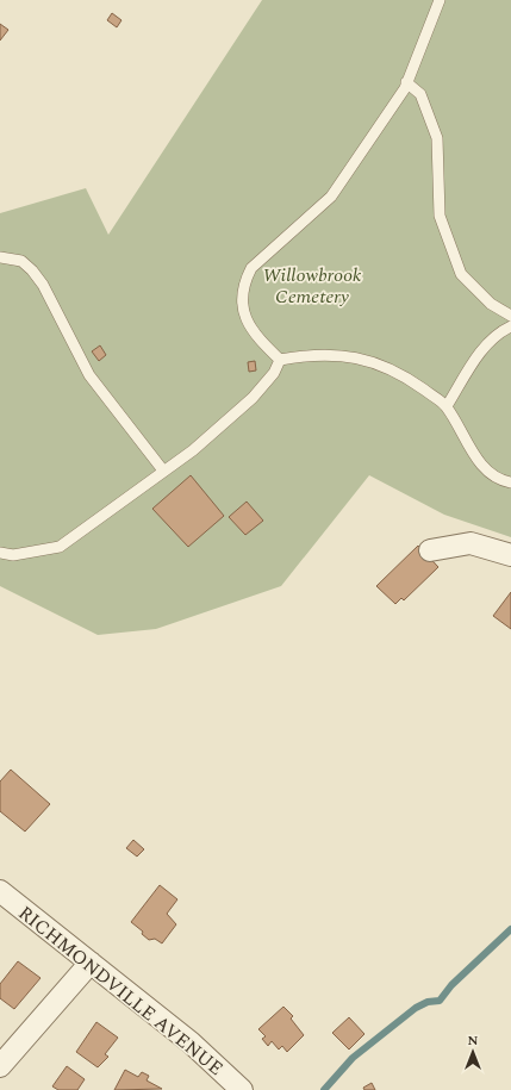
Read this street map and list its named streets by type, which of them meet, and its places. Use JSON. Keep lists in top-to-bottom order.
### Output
{
  "streets": {
    "street": ["RICHMONDVILLE AVENUE"]
  },
  "parks": ["Willowbrook Cemetery"],
  "north": "top"
}
